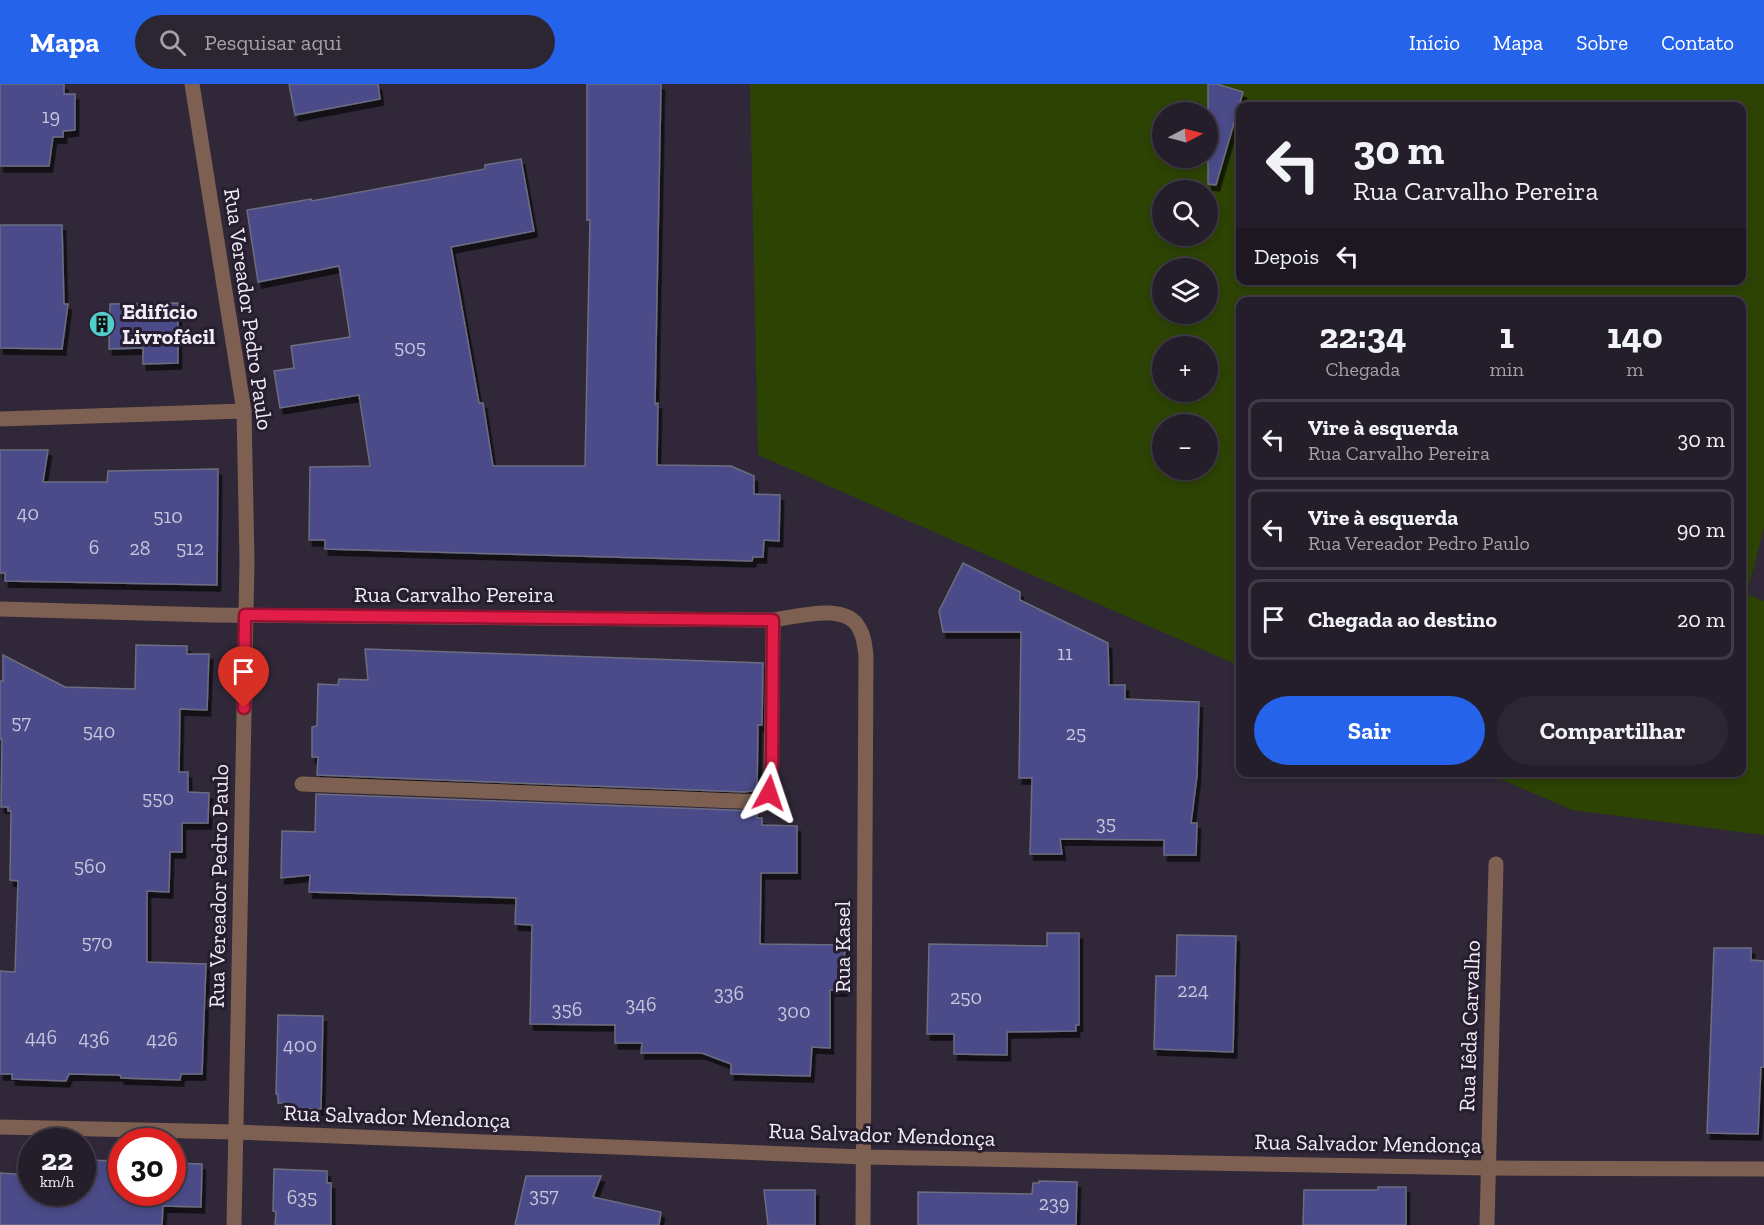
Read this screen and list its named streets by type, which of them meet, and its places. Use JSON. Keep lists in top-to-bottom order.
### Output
{
  "streets": {
    "street": [
      "Rua Vereador Pedro Paulo",
      "Rua Carvalho Pereira",
      "Rua Kasel",
      "Rua Iêda Carvalho",
      "Rua Salvador Mendonça"
    ]
  },
  "crossings": [
    ["Rua Vereador Pedro Paulo", "Rua Carvalho Pereira"],
    ["Rua Vereador Pedro Paulo", "Rua Salvador Mendonça"],
    ["Rua Carvalho Pereira", "Rua Kasel"],
    ["Rua Kasel", "Rua Salvador Mendonça"],
    ["Rua Iêda Carvalho", "Rua Salvador Mendonça"]
  ],
  "places": {
    "building": ["Edifício Livrofácil"]
  },
  "house_numbers": [
    "19",
    "505",
    "40",
    "510",
    "6",
    "28",
    "512",
    "11",
    "57",
    "540",
    "25",
    "550",
    "35",
    "560",
    "570",
    "224",
    "336",
    "250",
    "346",
    "356",
    "300",
    "446",
    "436",
    "426",
    "400",
    "357",
    "635",
    "239"
  ],
  "north": "right",
  "page": {
    "header": "Mapa",
    "search": "Pesquisar aqui",
    "nav": [
      "Início",
      "Mapa",
      "Sobre",
      "Contato"
    ],
    "map_buttons": ["+", "−"],
    "turn": ["30 m", "Rua Carvalho Pereira"],
    "then": "Depois",
    "eta": [
      "22:34",
      "Chegada",
      "1",
      "min",
      "140",
      "m"
    ],
    "list": [
      {
        "name": "Vire à esquerda",
        "note": "Rua Carvalho Pereira",
        "value": "30 m"
      },
      {
        "name": "Vire à esquerda",
        "note": "Rua Vereador Pedro Paulo",
        "value": "90 m"
      },
      {
        "name": "Chegada ao destino",
        "value": "20 m"
      }
    ],
    "buttons": ["Sair", "Compartilhar"],
    "speed": "22 km/h",
    "limit": "30"
  }
}
